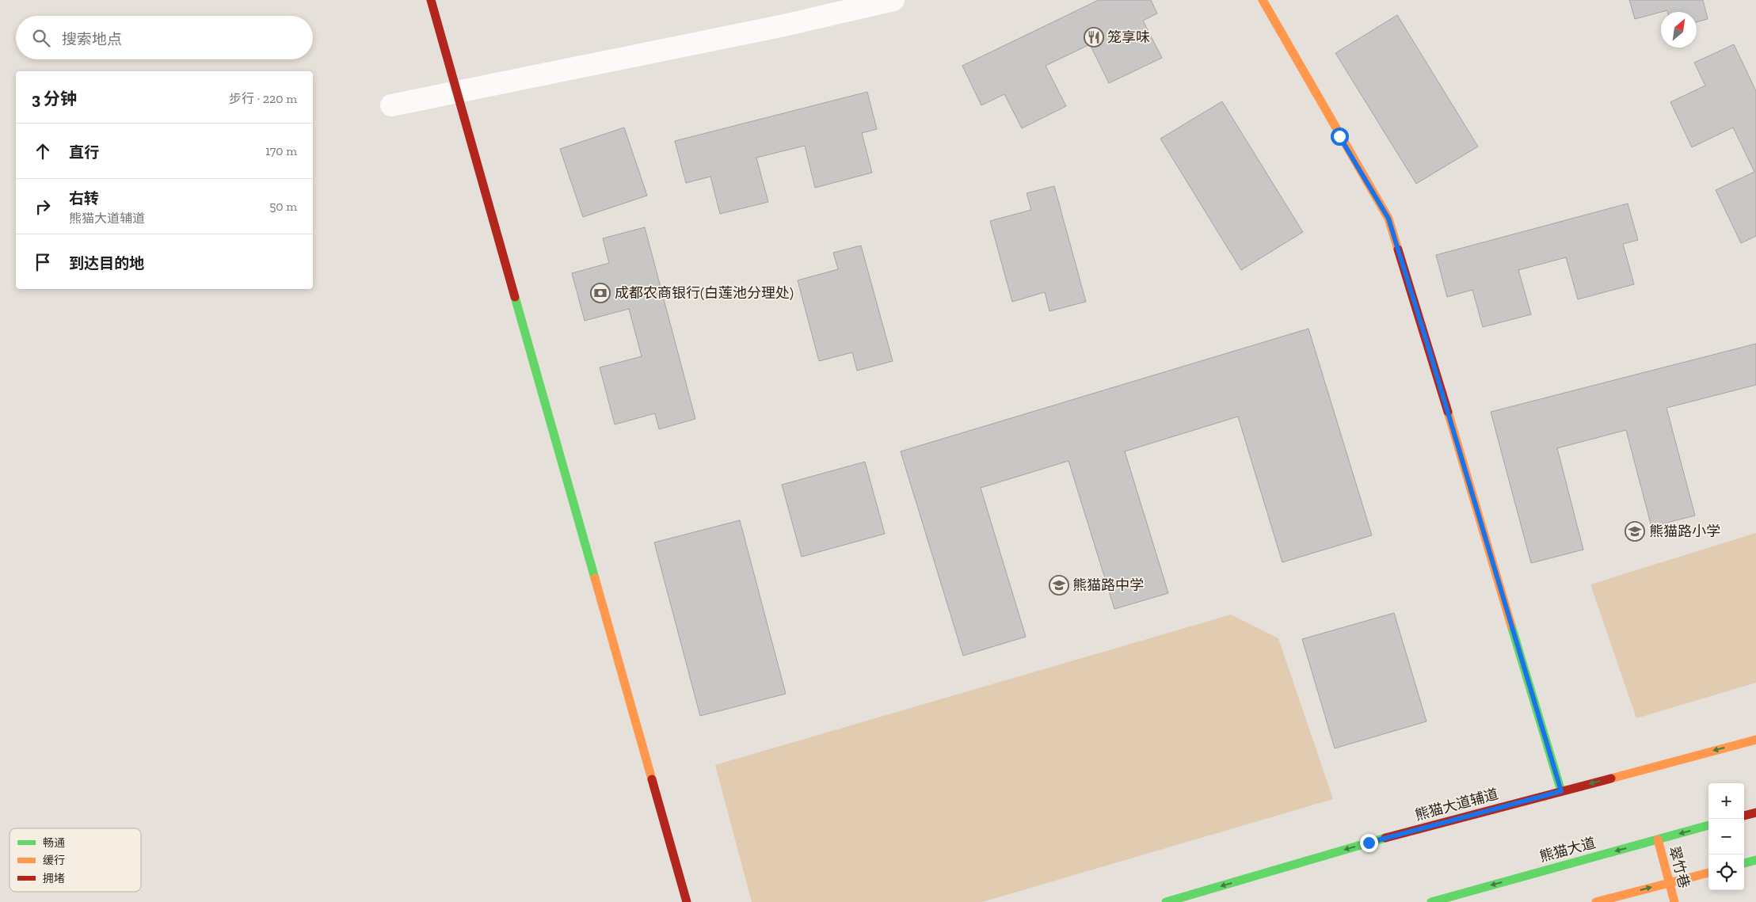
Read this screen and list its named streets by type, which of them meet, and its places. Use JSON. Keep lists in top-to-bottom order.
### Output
{
  "streets": {
    "street": ["熊猫大道辅道", "熊猫大道", "翠竹巷"]
  },
  "crossings": [
    ["熊猫大道", "翠竹巷"]
  ],
  "one_way": ["熊猫大道辅道"],
  "places": {
    "restaurant": ["笼享味"],
    "bank": ["成都农商银行(白莲池分理处)"],
    "school or university": ["熊猫路小学", "熊猫路中学"]
  },
  "legend": ["畅通", "缓行", "拥堵"],
  "north": "top right",
  "page": {
    "search": "搜索地点",
    "heading": ["3 分钟", "步行 · 220 m"],
    "list": [
      ["直行", "170 m"],
      ["右转", "熊猫大道辅道", "50 m"],
      "到达目的地"
    ],
    "map_buttons": ["+", "−"]
  }
}
